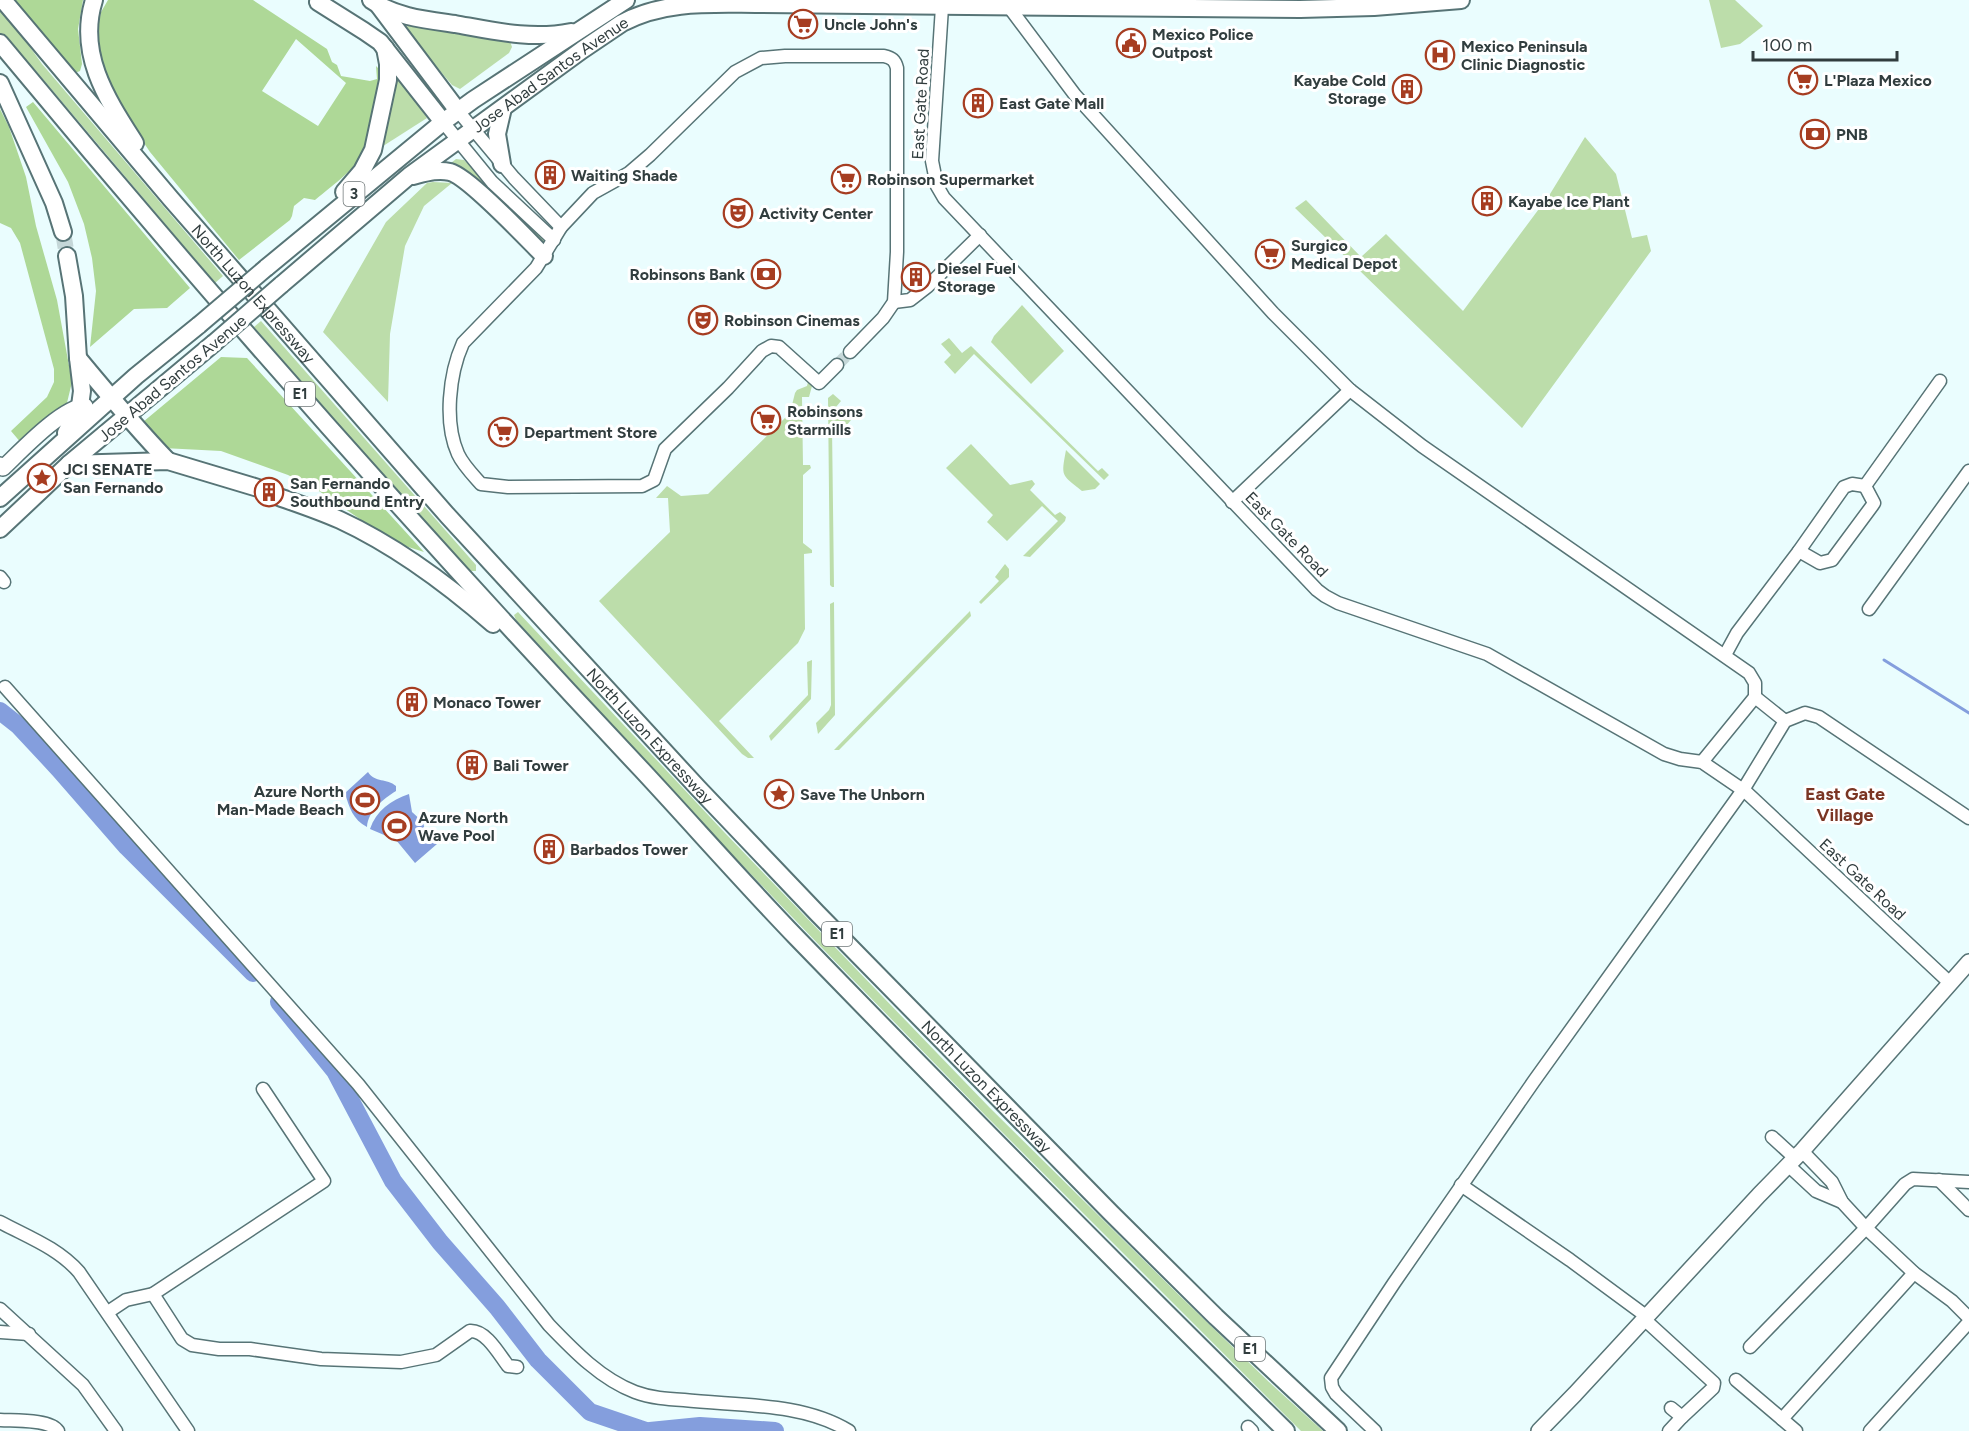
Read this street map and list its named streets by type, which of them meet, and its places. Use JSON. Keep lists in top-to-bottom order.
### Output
{
  "streets": {
    "highway": [
      "Jose Abad Santos Avenue",
      "3",
      "North Luzon Expressway",
      "E1"
    ],
    "street": ["East Gate Road"]
  },
  "crossings": [
    ["Jose Abad Santos Avenue", "East Gate Road"]
  ],
  "districts": ["East Gate Village"],
  "places": {
    "supermarket": [
      "Uncle John's",
      "L'Plaza Mexico",
      "Robinson Supermarket",
      "Surgico Medical Depot",
      "Robinsons Starmills",
      "Department Store"
    ],
    "public building": ["Mexico Police Outpost"],
    "hospital": ["Mexico Peninsula Clinic Diagnostic"],
    "building": [
      "Kayabe Cold Storage",
      "East Gate Mall",
      "Waiting Shade",
      "Kayabe Ice Plant",
      "Diesel Fuel Storage",
      "San Fernando Southbound Entry",
      "Monaco Tower",
      "Bali Tower",
      "Barbados Tower"
    ],
    "bank": ["PNB", "Robinsons Bank"],
    "theatre": ["Activity Center", "Robinson Cinemas"],
    "place": ["JCI SENATE San Fernando", "Save The Unborn"],
    "sports": ["Azure North Man-Made Beach", "Azure North Wave Pool"]
  },
  "scale_bar": "100 m"
}
